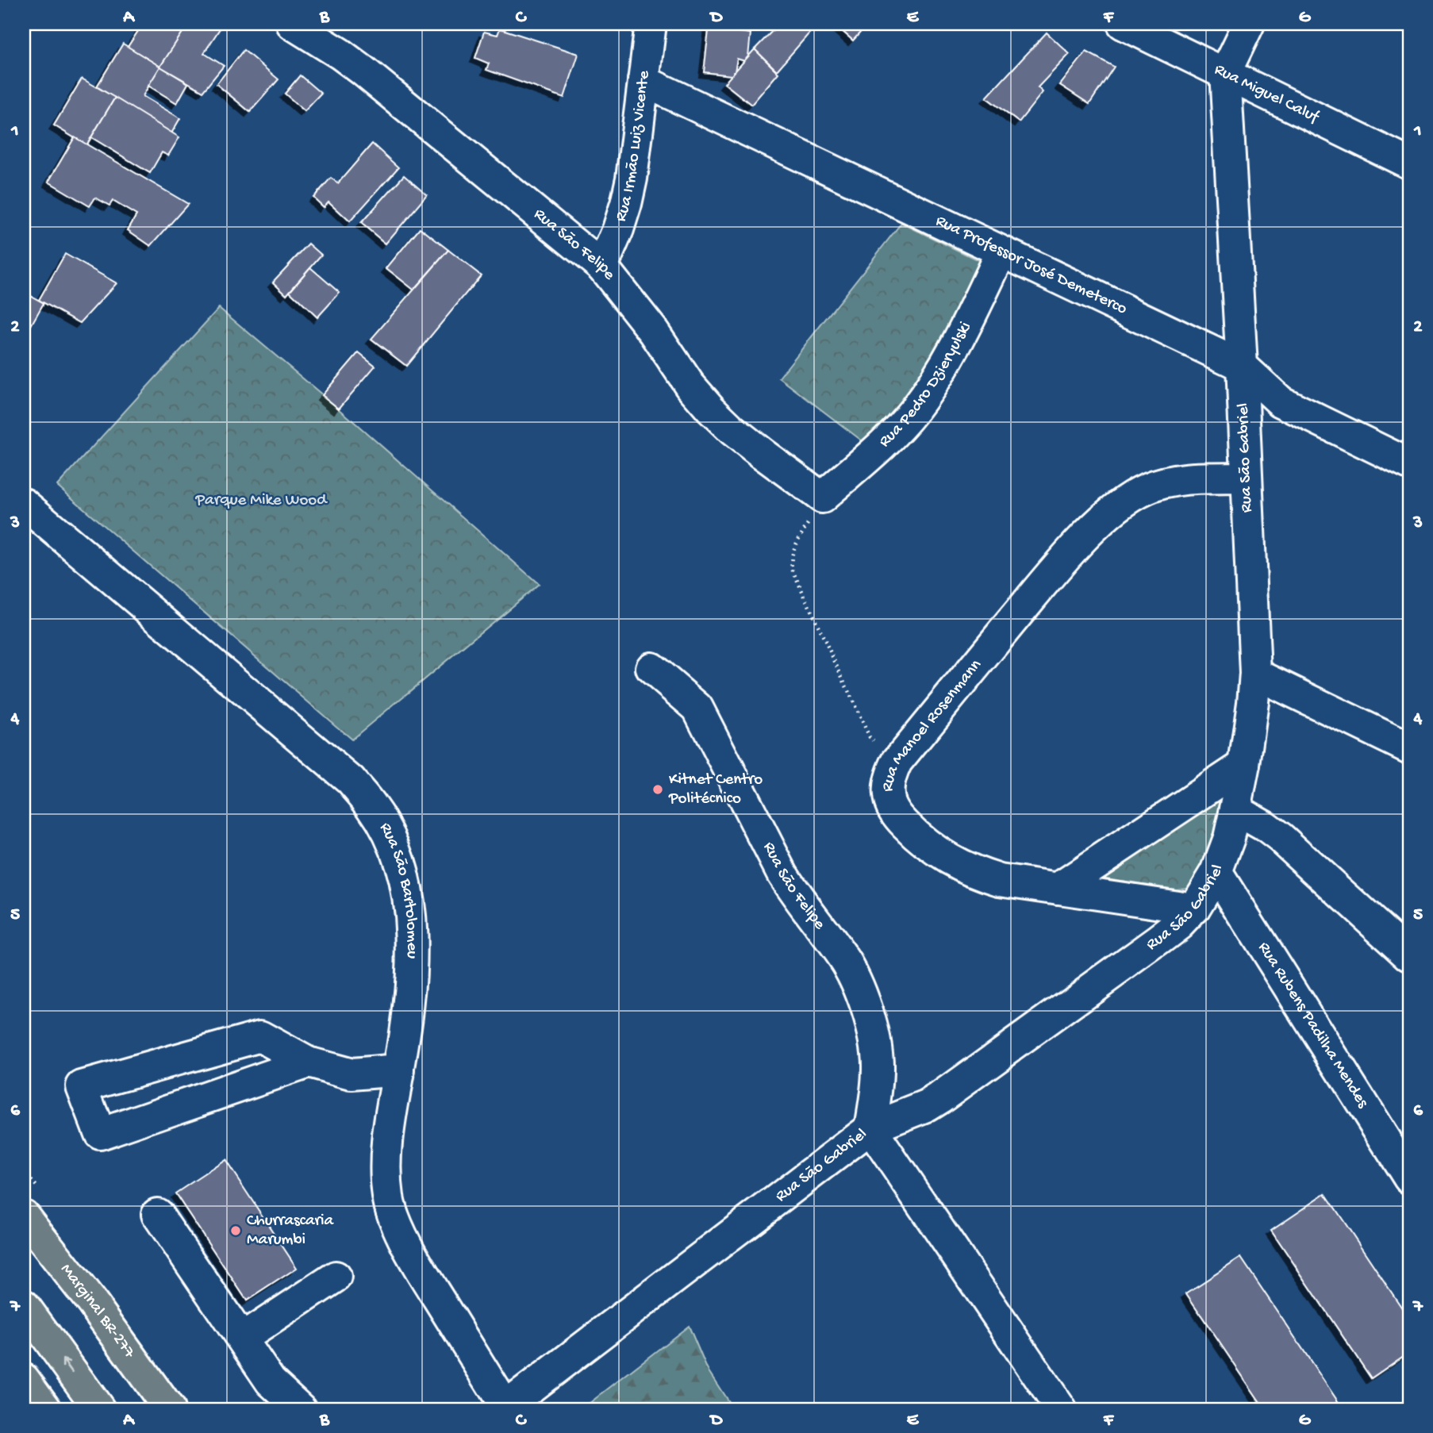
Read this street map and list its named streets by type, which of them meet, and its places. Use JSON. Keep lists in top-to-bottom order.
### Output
{
  "streets": {
    "main road": ["Marginal BR-277"],
    "street": [
      "Rua Miguel Caluf",
      "Rua Irmão Luiz Vicente",
      "Rua São Felipe",
      "Rua Professor José Demeterco",
      "Rua Pedro Dzieryulski",
      "Rua São Gabriel",
      "Rua Manoel Rosenmann",
      "Rua São Bartolomeu",
      "Rua Rubens Padilha Mendes"
    ]
  },
  "crossings": [
    ["Rua Miguel Caluf", "Rua São Gabriel"],
    ["Rua Irmão Luiz Vicente", "Rua São Felipe"],
    ["Rua Irmão Luiz Vicente", "Rua Professor José Demeterco"],
    ["Rua São Felipe", "Rua Pedro Dzieryulski"],
    ["Rua São Felipe", "Rua São Gabriel"],
    ["Rua Professor José Demeterco", "Rua Pedro Dzieryulski"],
    ["Rua Professor José Demeterco", "Rua São Gabriel"],
    ["Rua São Gabriel", "Rua Manoel Rosenmann"],
    ["Rua São Gabriel", "Rua São Bartolomeu"],
    ["Rua São Gabriel", "Rua Rubens Padilha Mendes"]
  ],
  "parks": ["Parque Mike Wood"],
  "places": ["Kitnet Centro Politécnico", "Churrascaria Marumbi"],
  "grid": {
    "columns": [
      "A",
      "B",
      "C",
      "D",
      "E",
      "F",
      "G"
    ],
    "rows": [
      "1",
      "2",
      "3",
      "4",
      "5",
      "6",
      "7"
    ]
  }
}
